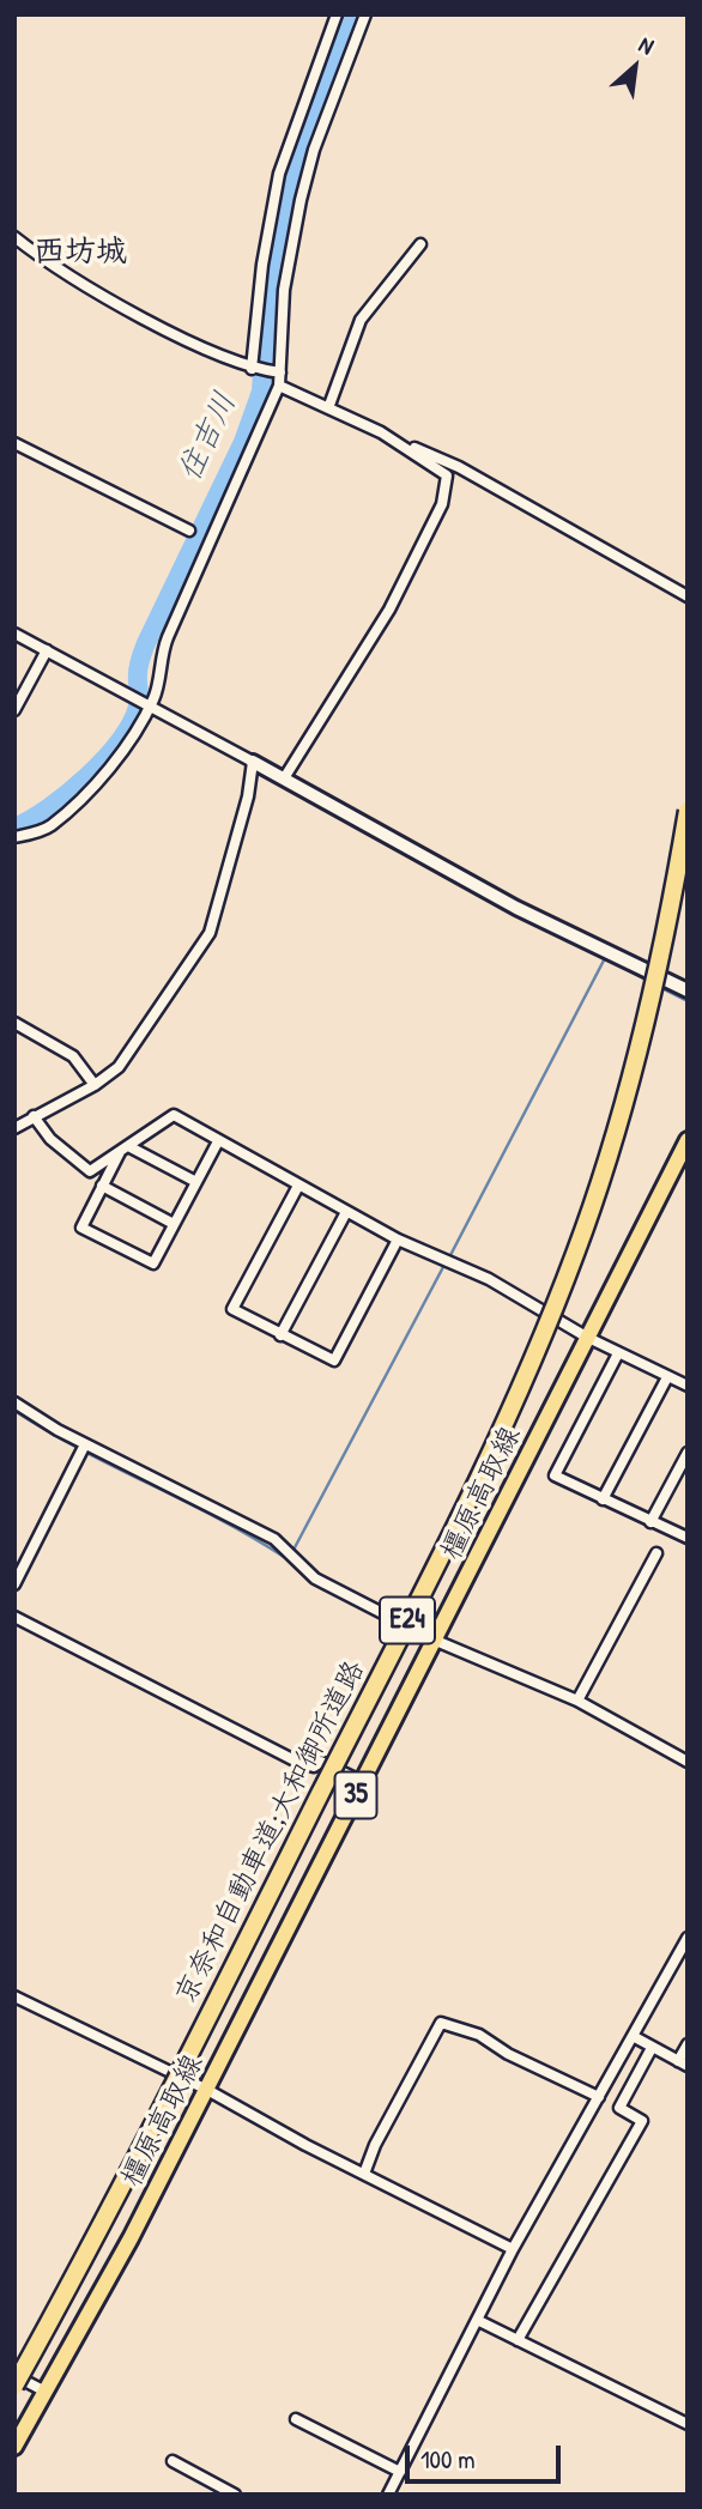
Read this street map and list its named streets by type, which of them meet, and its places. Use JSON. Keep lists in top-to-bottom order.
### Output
{
  "streets": {
    "highway": ["E24", "京奈和自動車道;大和御所道路"],
    "main road": ["橿原高取線", "35"]
  },
  "districts": ["西坊城"],
  "water": ["住吉川"],
  "scale_bar": "100 m",
  "north": "top right"
}
